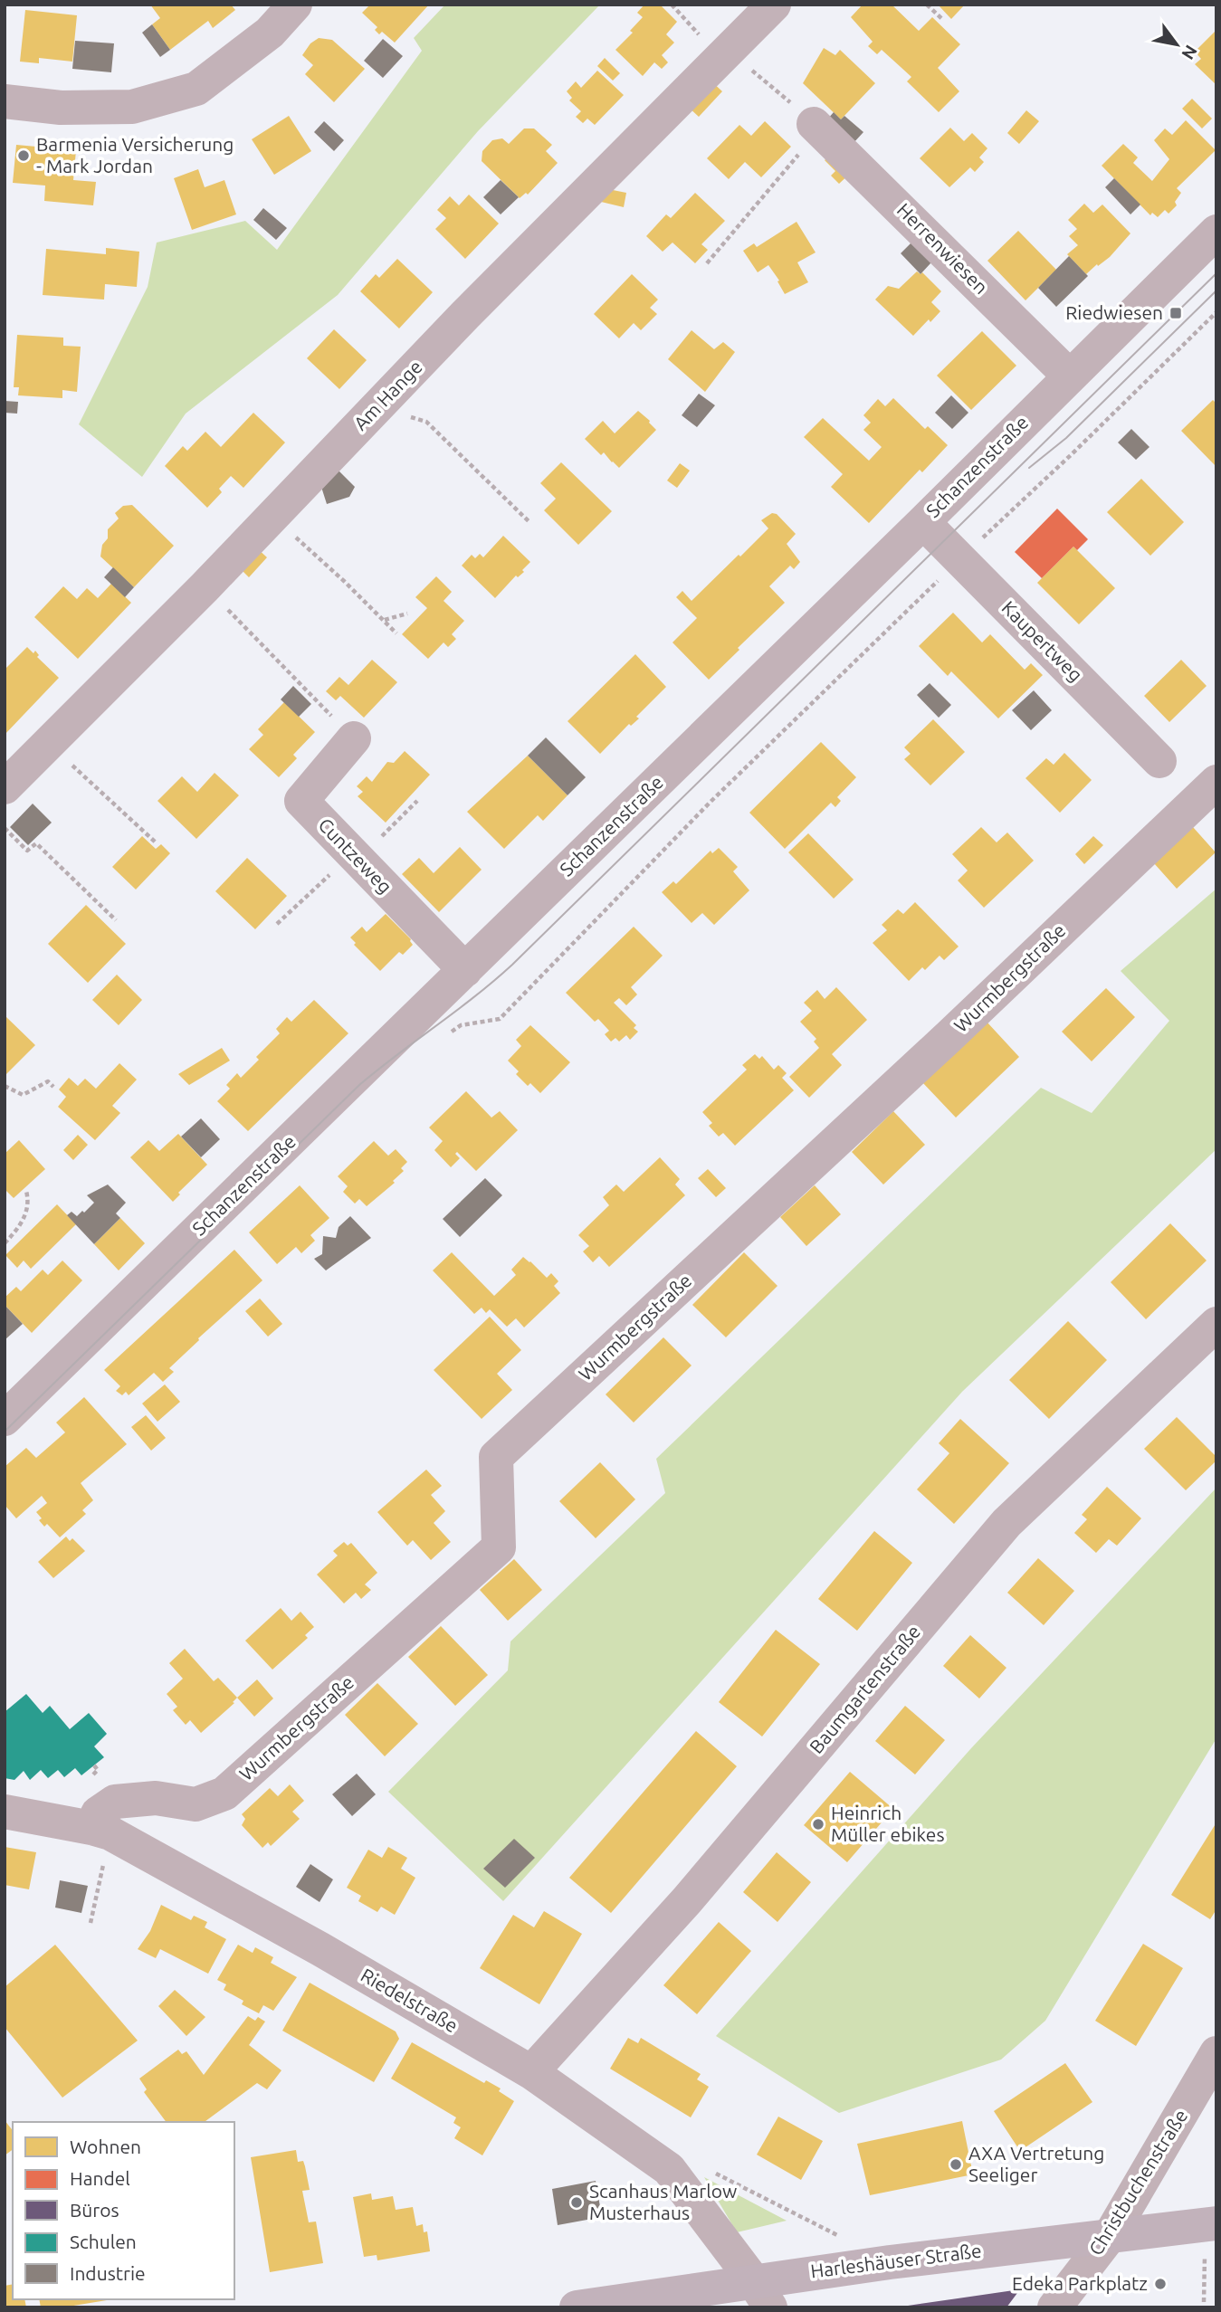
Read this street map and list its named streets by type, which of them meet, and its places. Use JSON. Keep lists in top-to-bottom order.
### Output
{
  "streets": {
    "main road": ["Harleshäuser Straße"],
    "street": [
      "Herrenwiesen",
      "Am Hange",
      "Schanzenstraße",
      "Kaupertweg",
      "Cuntzeweg",
      "Wurmbergstraße",
      "Baumgartenstraße",
      "Riedelstraße",
      "Christbuchenstraße"
    ]
  },
  "crossings": [
    ["Herrenwiesen", "Schanzenstraße"],
    ["Schanzenstraße", "Kaupertweg"],
    ["Schanzenstraße", "Cuntzeweg"],
    ["Wurmbergstraße", "Riedelstraße"],
    ["Baumgartenstraße", "Riedelstraße"],
    ["Riedelstraße", "Harleshäuser Straße"],
    ["Christbuchenstraße", "Harleshäuser Straße"]
  ],
  "places": {
    "other": [
      "Barmenia Versicherung - Mark Jordan",
      "Heinrich Müller ebikes",
      "AXA Vertretung Seeliger",
      "Scanhaus Marlow Musterhaus",
      "Edeka Parkplatz"
    ],
    "transit": ["Riedwiesen"]
  },
  "legend": [
    "Wohnen",
    "Handel",
    "Büros",
    "Schulen",
    "Industrie"
  ],
  "north": "bottom right"
}
